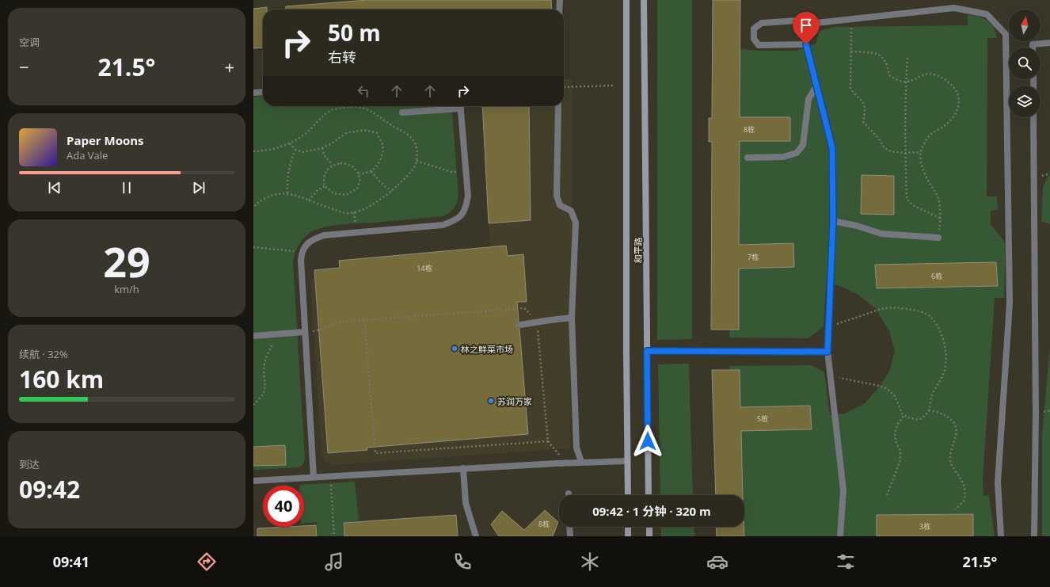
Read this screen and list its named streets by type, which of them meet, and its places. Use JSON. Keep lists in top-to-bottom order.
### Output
{
  "streets": {
    "street": ["和平路"]
  },
  "places": ["林之鲜菜市场", "苏润万家"],
  "house_numbers": [
    "8栋",
    "7栋",
    "14栋",
    "6栋",
    "5栋",
    "8栋",
    "3栋"
  ],
  "north": "top",
  "page": {
    "tile": [
      "空调",
      ["29", "km/h"],
      ["续航 · 32%", "160 km"],
      ["到达", "09:42"]
    ],
    "turn": ["50 m", "右转"],
    "heat": ["−", "21.5°", "+"],
    "song": ["Paper Moons", "Ada Vale"],
    "limit": "40",
    "trip": "09:42 · 1 分钟 · 320 m",
    "tabs": ["09:41", "21.5°"]
  }
}
